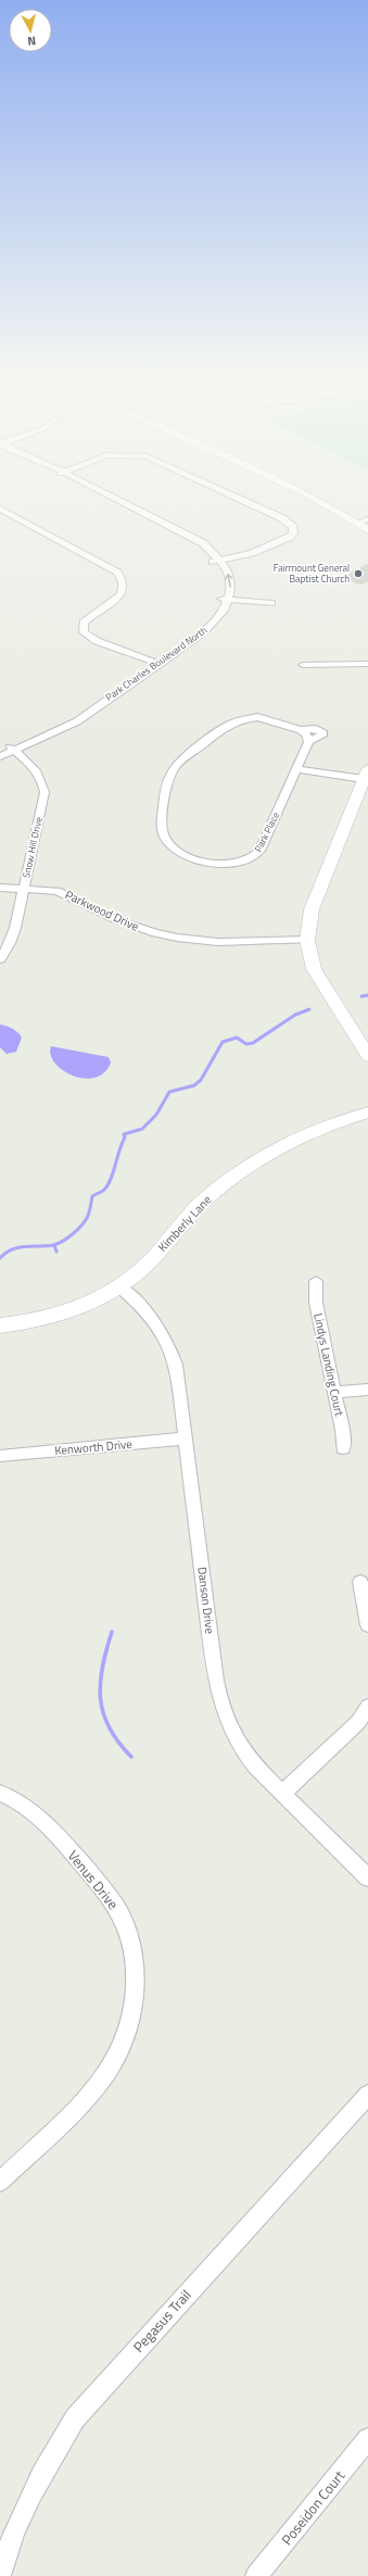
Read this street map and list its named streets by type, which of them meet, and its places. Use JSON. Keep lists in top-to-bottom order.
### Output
{
  "streets": {
    "main road": ["Kimberly Lane"],
    "street": [
      "Park Charles Boulevard North",
      "Park Place",
      "Snow Hill Drive",
      "Parkwood Drive",
      "Lindys Landing Court",
      "Kenworth Drive",
      "Danson Drive",
      "Venus Drive",
      "Pegasus Trail",
      "Poseidon Court"
    ]
  },
  "crossings": [
    ["Park Charles Boulevard North", "Snow Hill Drive"],
    ["Snow Hill Drive", "Parkwood Drive"],
    ["Kimberly Lane", "Danson Drive"],
    ["Kenworth Drive", "Danson Drive"]
  ],
  "places": ["Fairmount General Baptist Church"],
  "north": "bottom"
}
